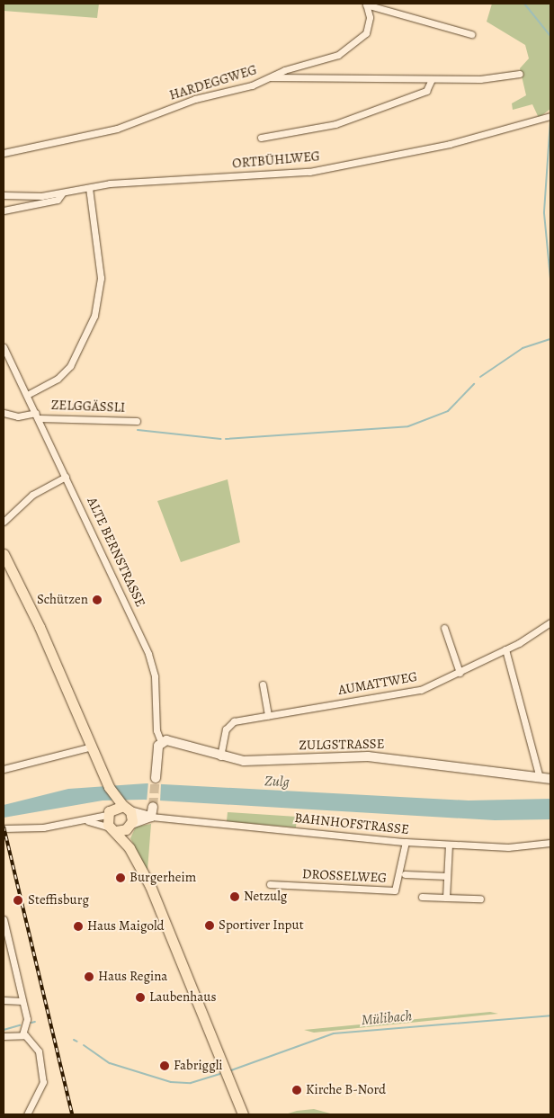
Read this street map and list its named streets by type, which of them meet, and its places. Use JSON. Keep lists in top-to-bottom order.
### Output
{
  "streets": {
    "street": [
      "HARDEGGWEG",
      "ORTBÜHLWEG",
      "ZELGGÄSSLI",
      "ALTE BERNSTRASSE",
      "AUMATTWEG",
      "ZULGSTRASSE",
      "BAHNHOFSTRASSE",
      "DROSSELWEG"
    ]
  },
  "crossings": [
    ["ZELGGÄSSLI", "ALTE BERNSTRASSE"],
    ["ALTE BERNSTRASSE", "ZULGSTRASSE"],
    ["AUMATTWEG", "ZULGSTRASSE"],
    ["BAHNHOFSTRASSE", "DROSSELWEG"]
  ],
  "water": ["Zulg", "Mülibach"],
  "places": [
    "Schützen",
    "Burgerheim",
    "Netzulg",
    "Steffisburg",
    "Sportiver Input",
    "Haus Maigold",
    "Haus Regina",
    "Laubenhaus",
    "Fabriggli",
    "Kirche B-Nord"
  ]
}
